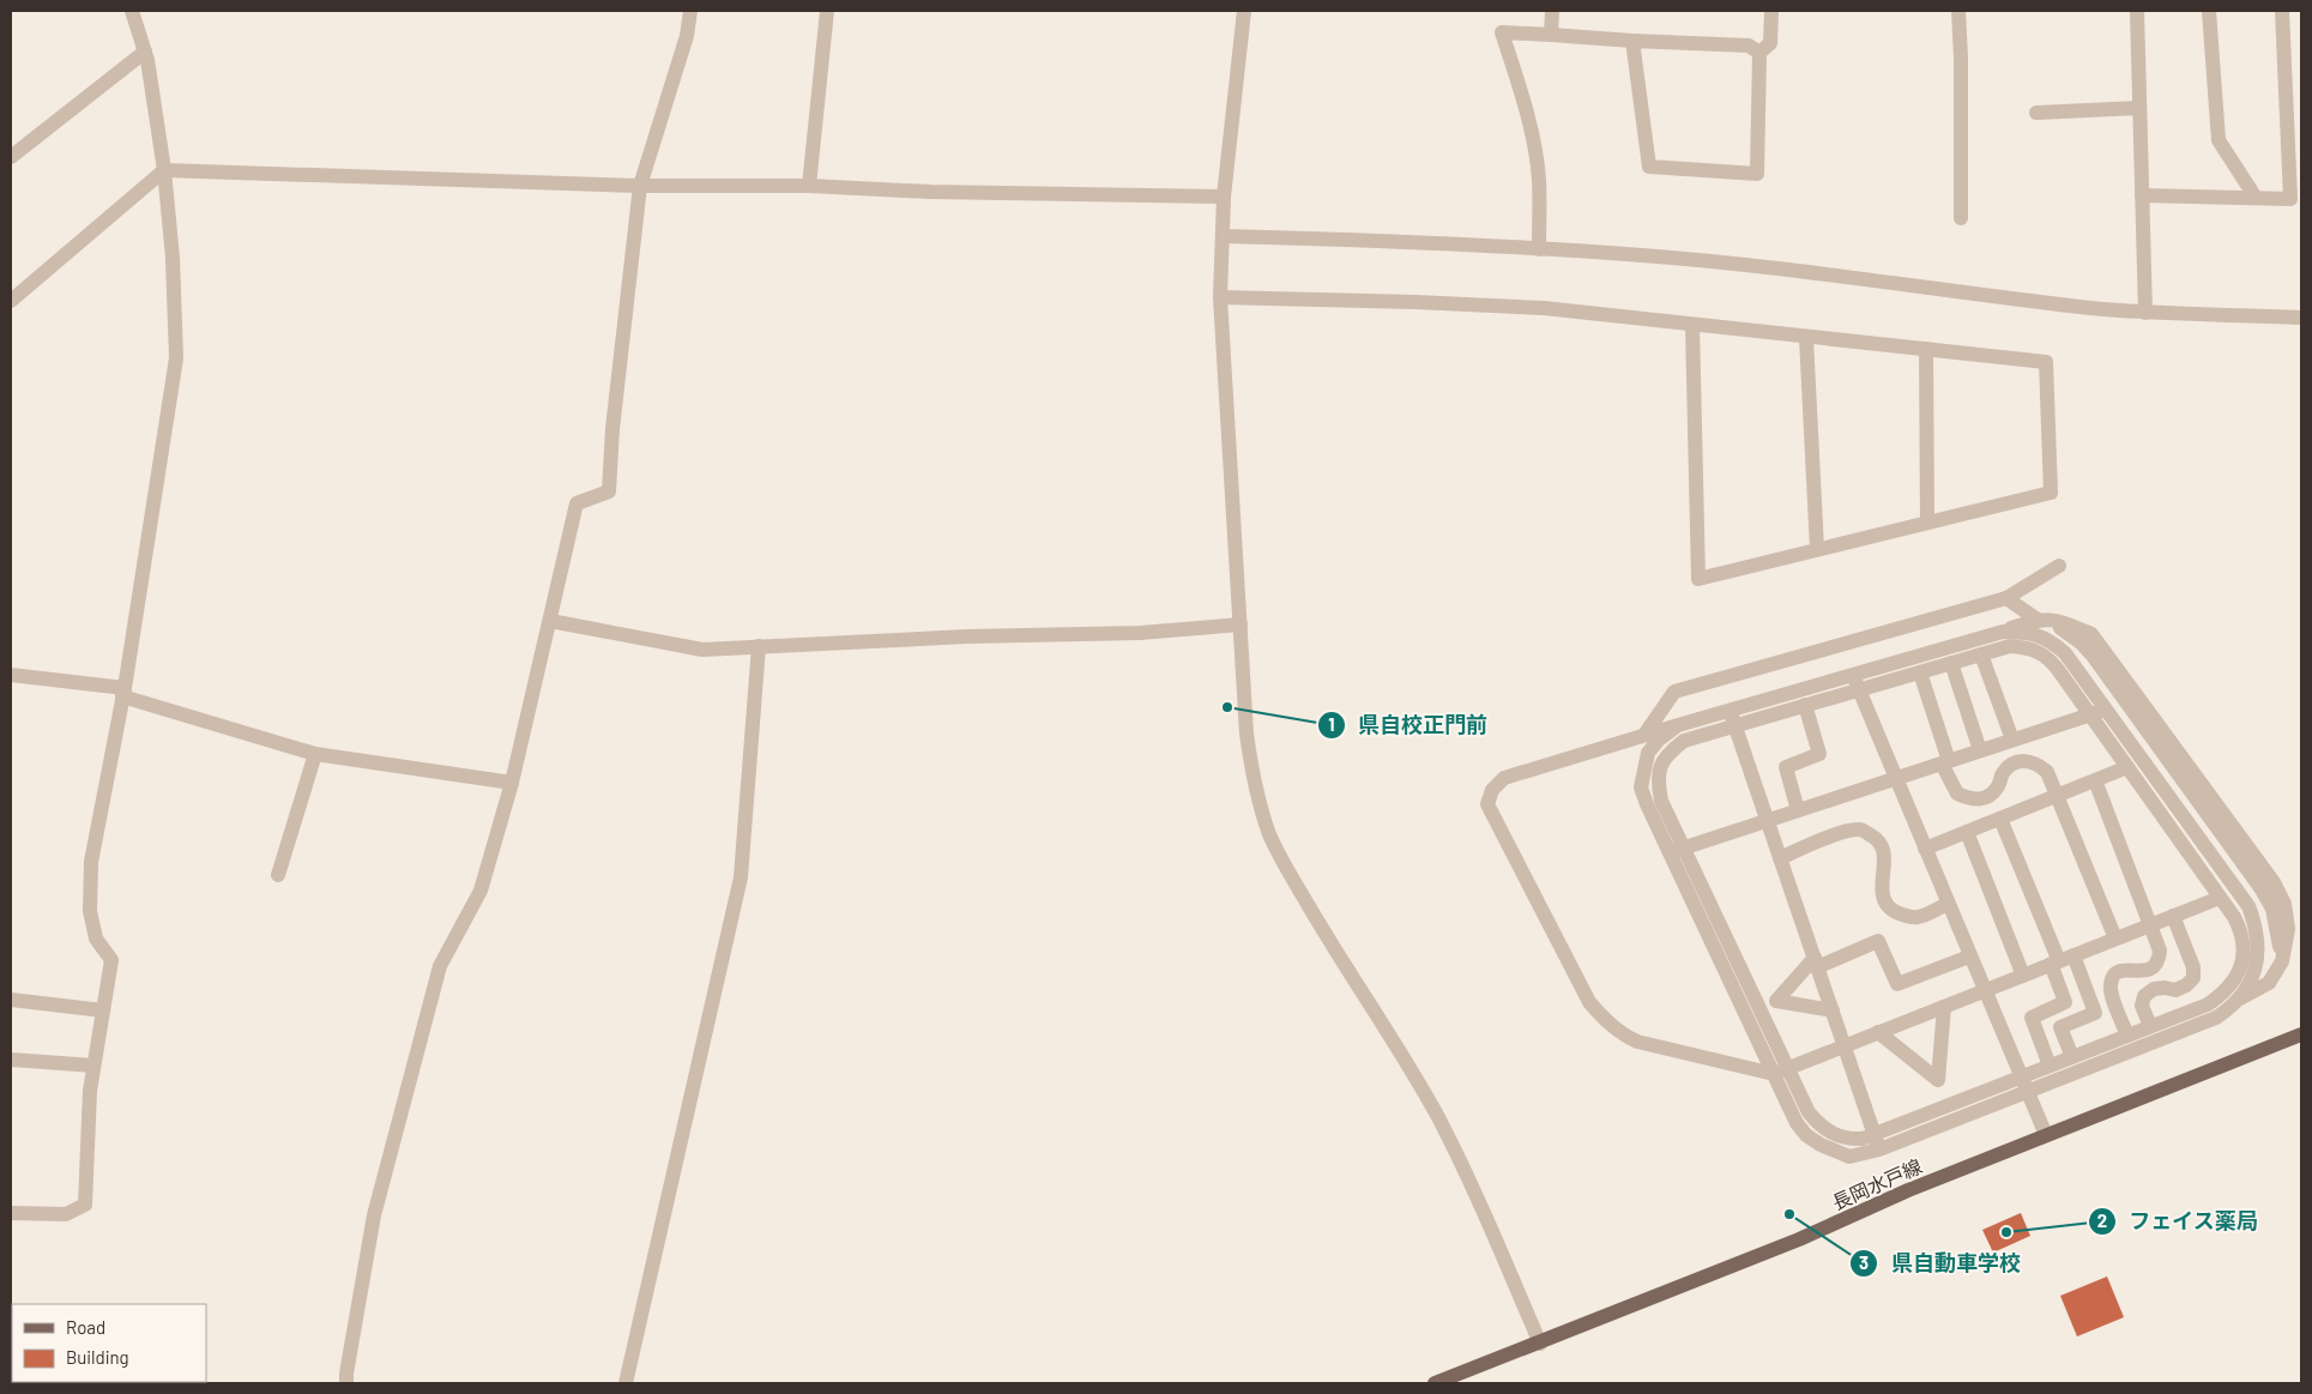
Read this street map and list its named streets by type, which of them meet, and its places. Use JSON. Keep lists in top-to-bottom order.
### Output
{
  "streets": {
    "main road": ["長岡水戸線"]
  },
  "places": ["県自校正門前", "県自動車学校", "フェイス薬局"],
  "legend": ["Road", "Building"]
}
